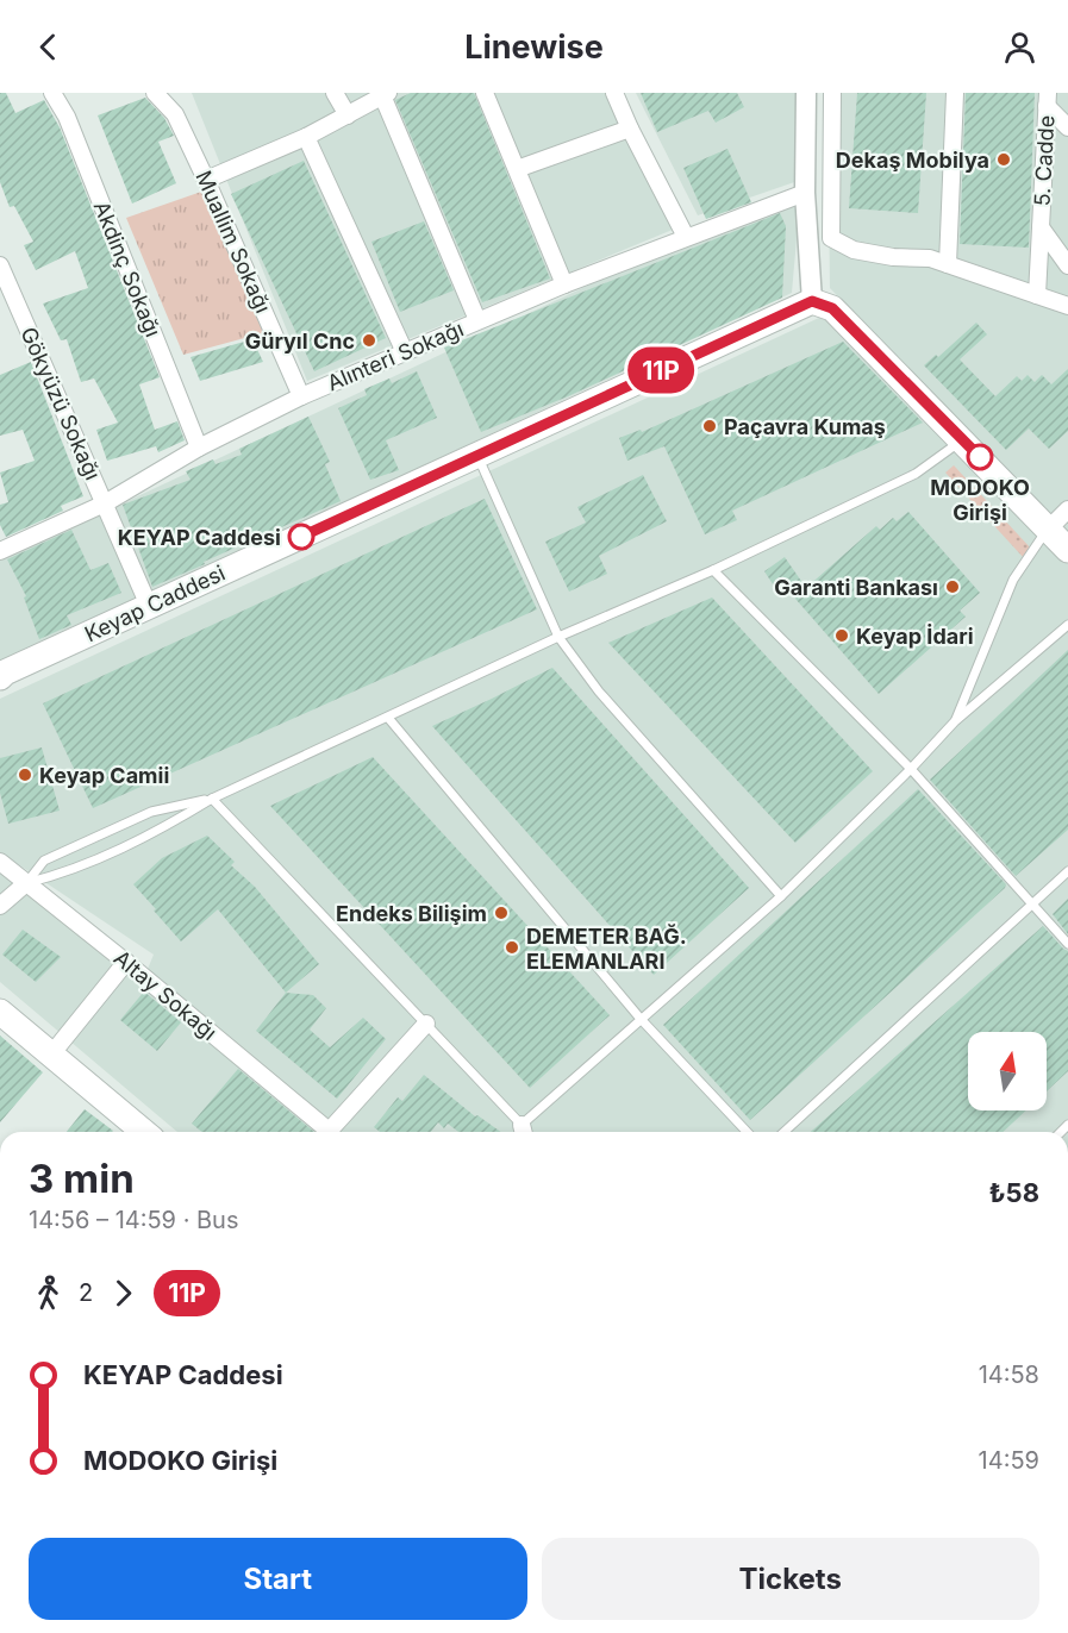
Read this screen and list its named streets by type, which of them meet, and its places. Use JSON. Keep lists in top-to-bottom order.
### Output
{
  "streets": {
    "main road": ["Keyap Caddesi"],
    "street": [
      "5. Cadde",
      "Muallim Sokağı",
      "Akdinç Sokağı",
      "Alınteri Sokağı",
      "Gökyüzü Sokağı",
      "Altay Sokağı"
    ]
  },
  "crossings": [
    ["Muallim Sokağı", "Alınteri Sokağı"],
    ["Akdinç Sokağı", "Alınteri Sokağı"],
    ["Alınteri Sokağı", "Gökyüzü Sokağı"],
    ["Gökyüzü Sokağı", "Keyap Caddesi"]
  ],
  "places": [
    "Dekaş Mobilya",
    "Güryıl Cnc",
    "Paçavra Kumaş",
    "MODOKO Girişi",
    "KEYAP Caddesi",
    "Garanti Bankası",
    "Keyap İdari",
    "Keyap Camii",
    "Endeks Bilişim",
    "DEMETER BAĞ. ELEMANLARI"
  ],
  "lines": ["bus line 11P"],
  "north": "top",
  "page": {
    "header": "Linewise",
    "on_map": "11P",
    "heading": ["3 min", "14:56 – 14:59 · Bus", "₺58"],
    "legs": ["2", "11P"],
    "list": [
      {
        "name": "KEYAP Caddesi",
        "value": "14:58"
      },
      {
        "name": "MODOKO Girişi",
        "value": "14:59"
      }
    ],
    "buttons": ["Start", "Tickets"]
  }
}
